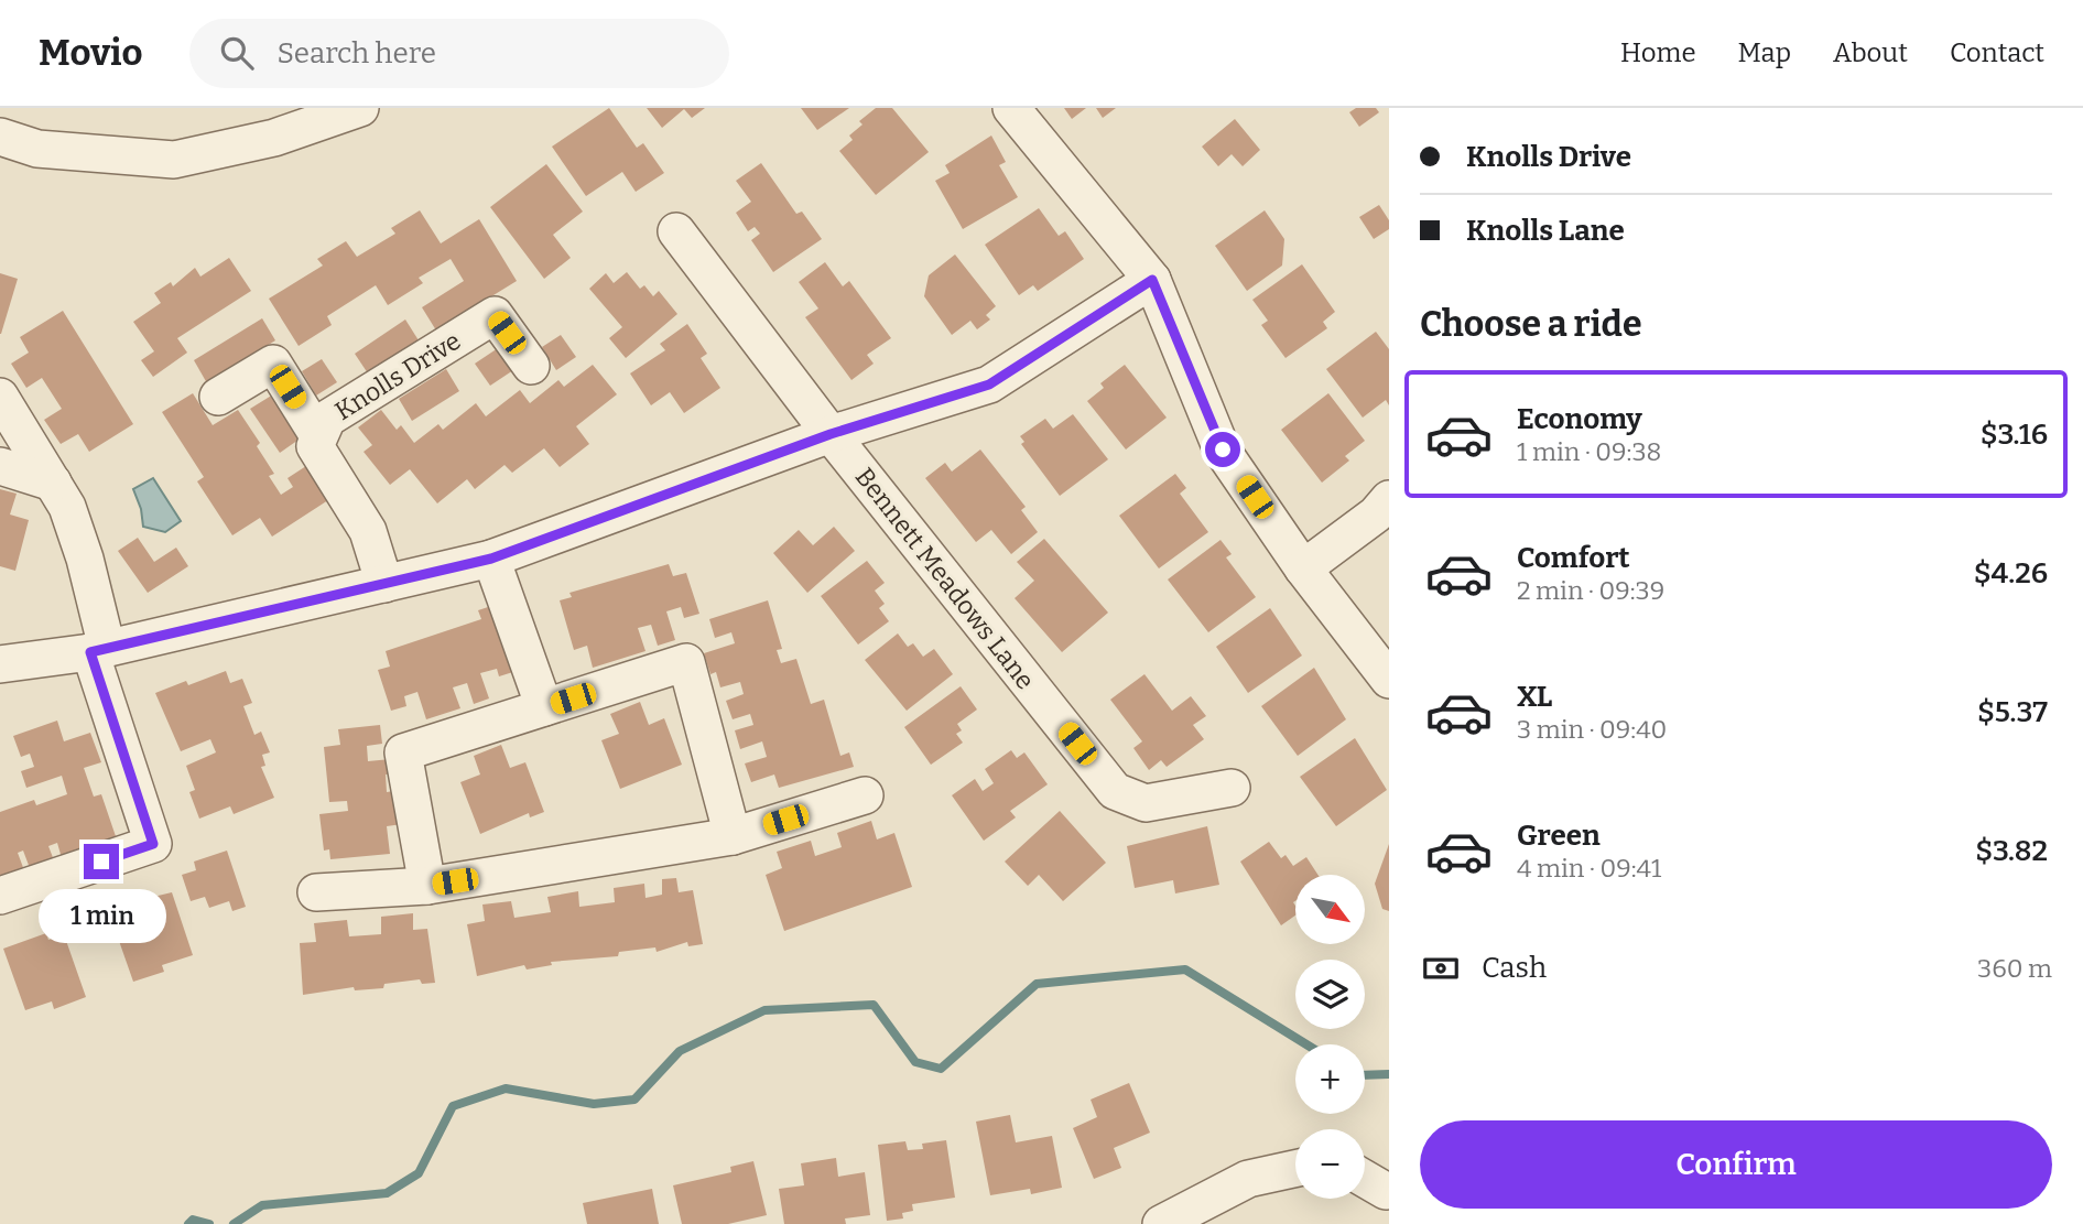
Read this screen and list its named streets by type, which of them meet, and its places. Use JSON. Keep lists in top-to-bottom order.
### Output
{
  "streets": {
    "street": ["Knolls Drive", "Bennett Meadows Lane"]
  },
  "north": "bottom right",
  "page": {
    "header": "Movio",
    "search": "Search here",
    "nav": [
      "Home",
      "Map",
      "About",
      "Contact"
    ],
    "banner": ["Knolls Drive", "Knolls Lane"],
    "heading": "Choose a ride",
    "list": [
      {
        "name": "Economy",
        "note": "1 min · 09:38",
        "value": "$3.16"
      },
      {
        "name": "Comfort",
        "note": "2 min · 09:39",
        "value": "$4.26"
      },
      {
        "name": "XL",
        "note": "3 min · 09:40",
        "value": "$5.37"
      },
      {
        "name": "Green",
        "note": "4 min · 09:41",
        "value": "$3.82"
      }
    ],
    "map_buttons": ["+", "−"],
    "bubble": "1 min",
    "pay": ["Cash", "360 m"],
    "buttons": "Confirm"
  }
}
